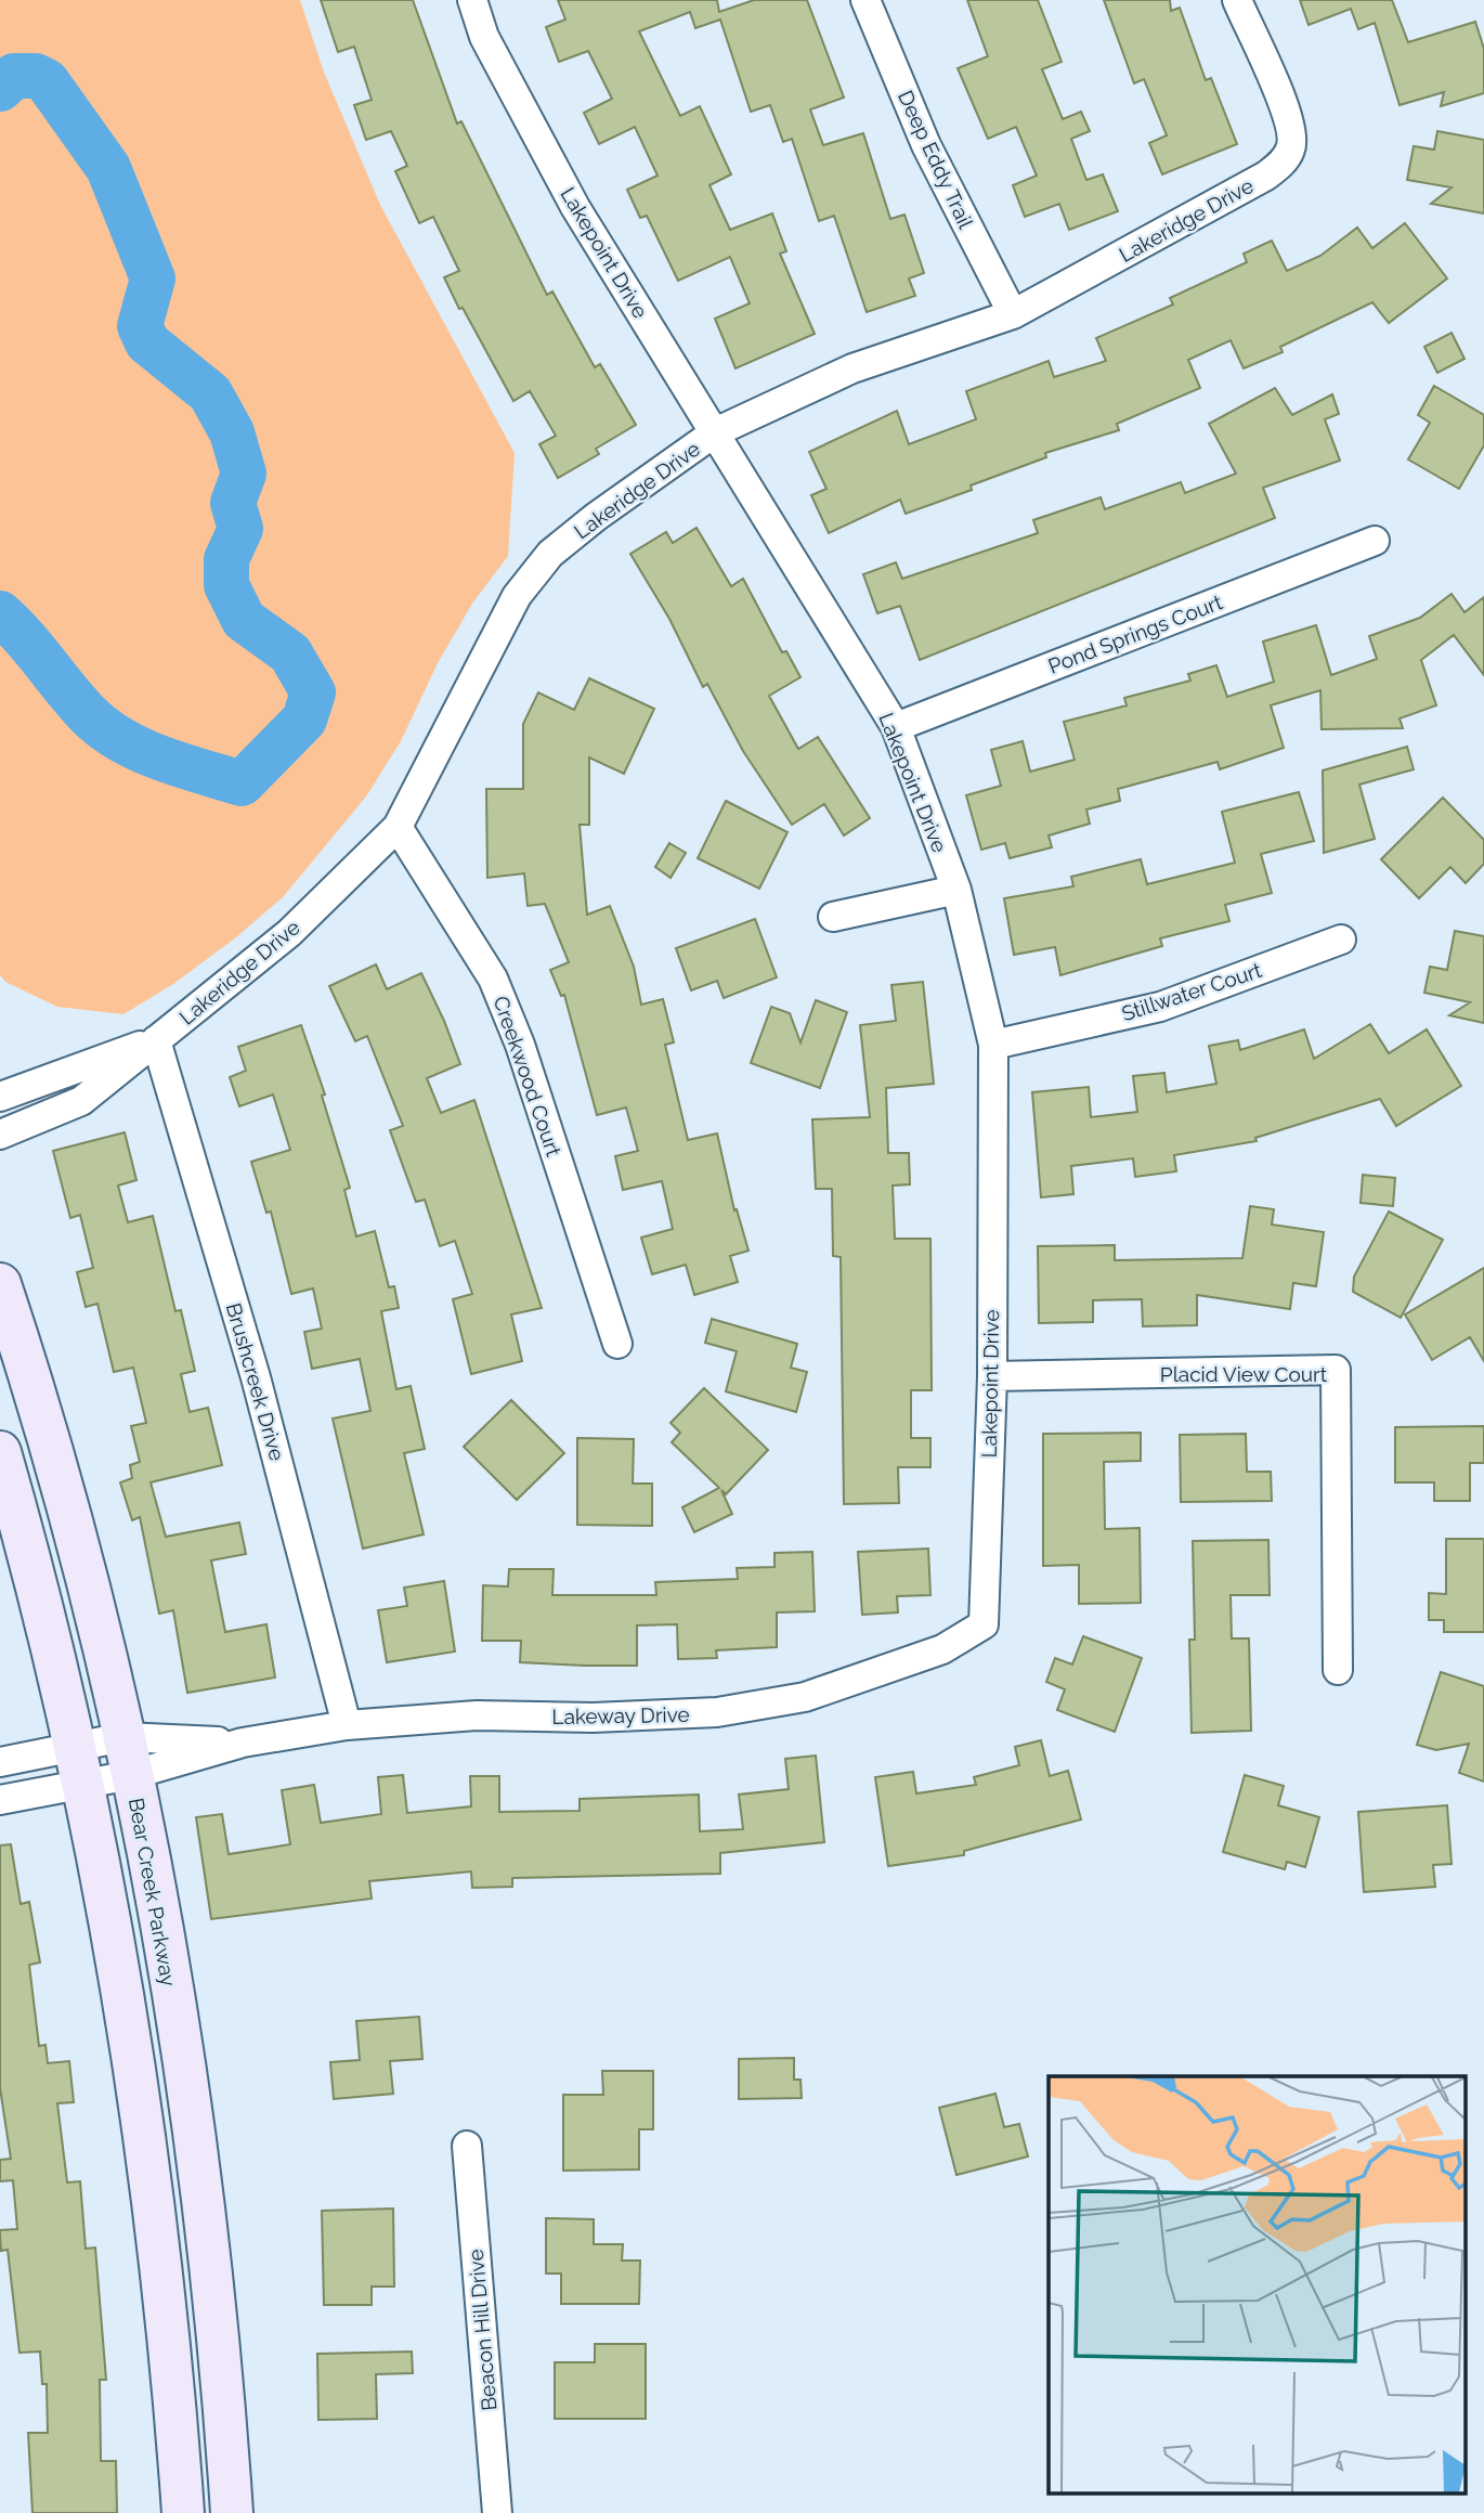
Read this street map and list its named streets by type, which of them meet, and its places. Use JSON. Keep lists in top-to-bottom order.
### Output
{
  "streets": {
    "main road": ["Bear Creek Parkway"],
    "street": [
      "Deep Eddy Trail",
      "Lakeridge Drive",
      "Lakepoint Drive",
      "Pond Springs Court",
      "Stillwater Court",
      "Creekwood Court",
      "Placid View Court",
      "Brushcreek Drive",
      "Lakeway Drive",
      "Beacon Hill Drive"
    ]
  },
  "crossings": [
    ["Deep Eddy Trail", "Lakeridge Drive"],
    ["Lakeridge Drive", "Lakepoint Drive"],
    ["Lakeridge Drive", "Creekwood Court"],
    ["Lakeridge Drive", "Brushcreek Drive"],
    ["Lakepoint Drive", "Pond Springs Court"],
    ["Lakepoint Drive", "Stillwater Court"],
    ["Lakepoint Drive", "Placid View Court"],
    ["Lakepoint Drive", "Lakeway Drive"],
    ["Brushcreek Drive", "Lakeway Drive"],
    ["Lakeway Drive", "Bear Creek Parkway"]
  ]
}
